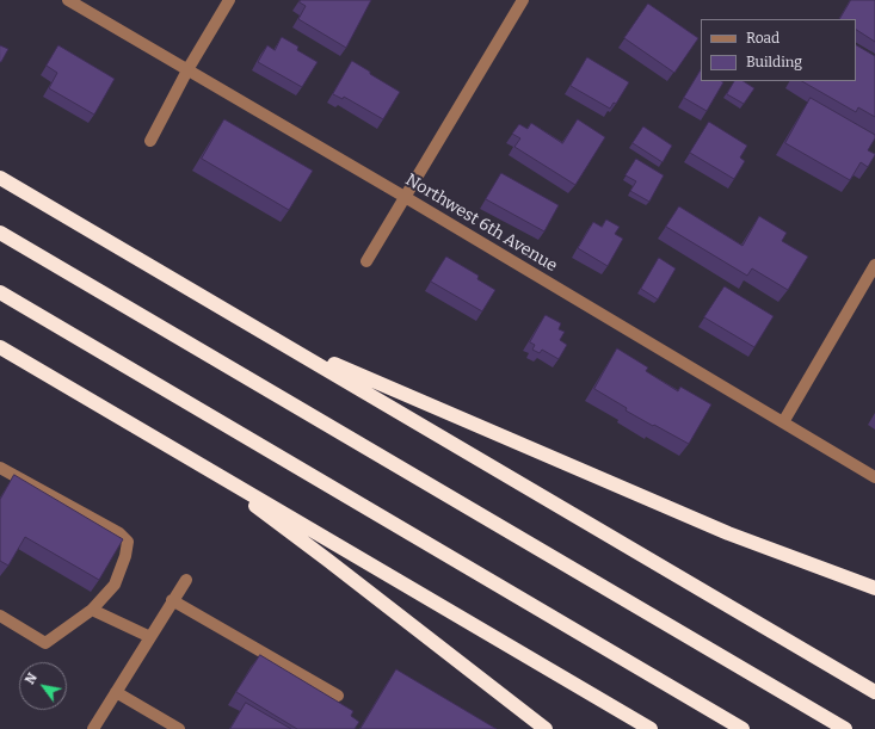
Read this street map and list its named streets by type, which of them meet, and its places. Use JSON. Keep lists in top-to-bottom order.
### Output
{
  "streets": {
    "street": ["Northwest 6th Avenue"]
  },
  "legend": ["Road", "Building"],
  "north": "top left"
}
